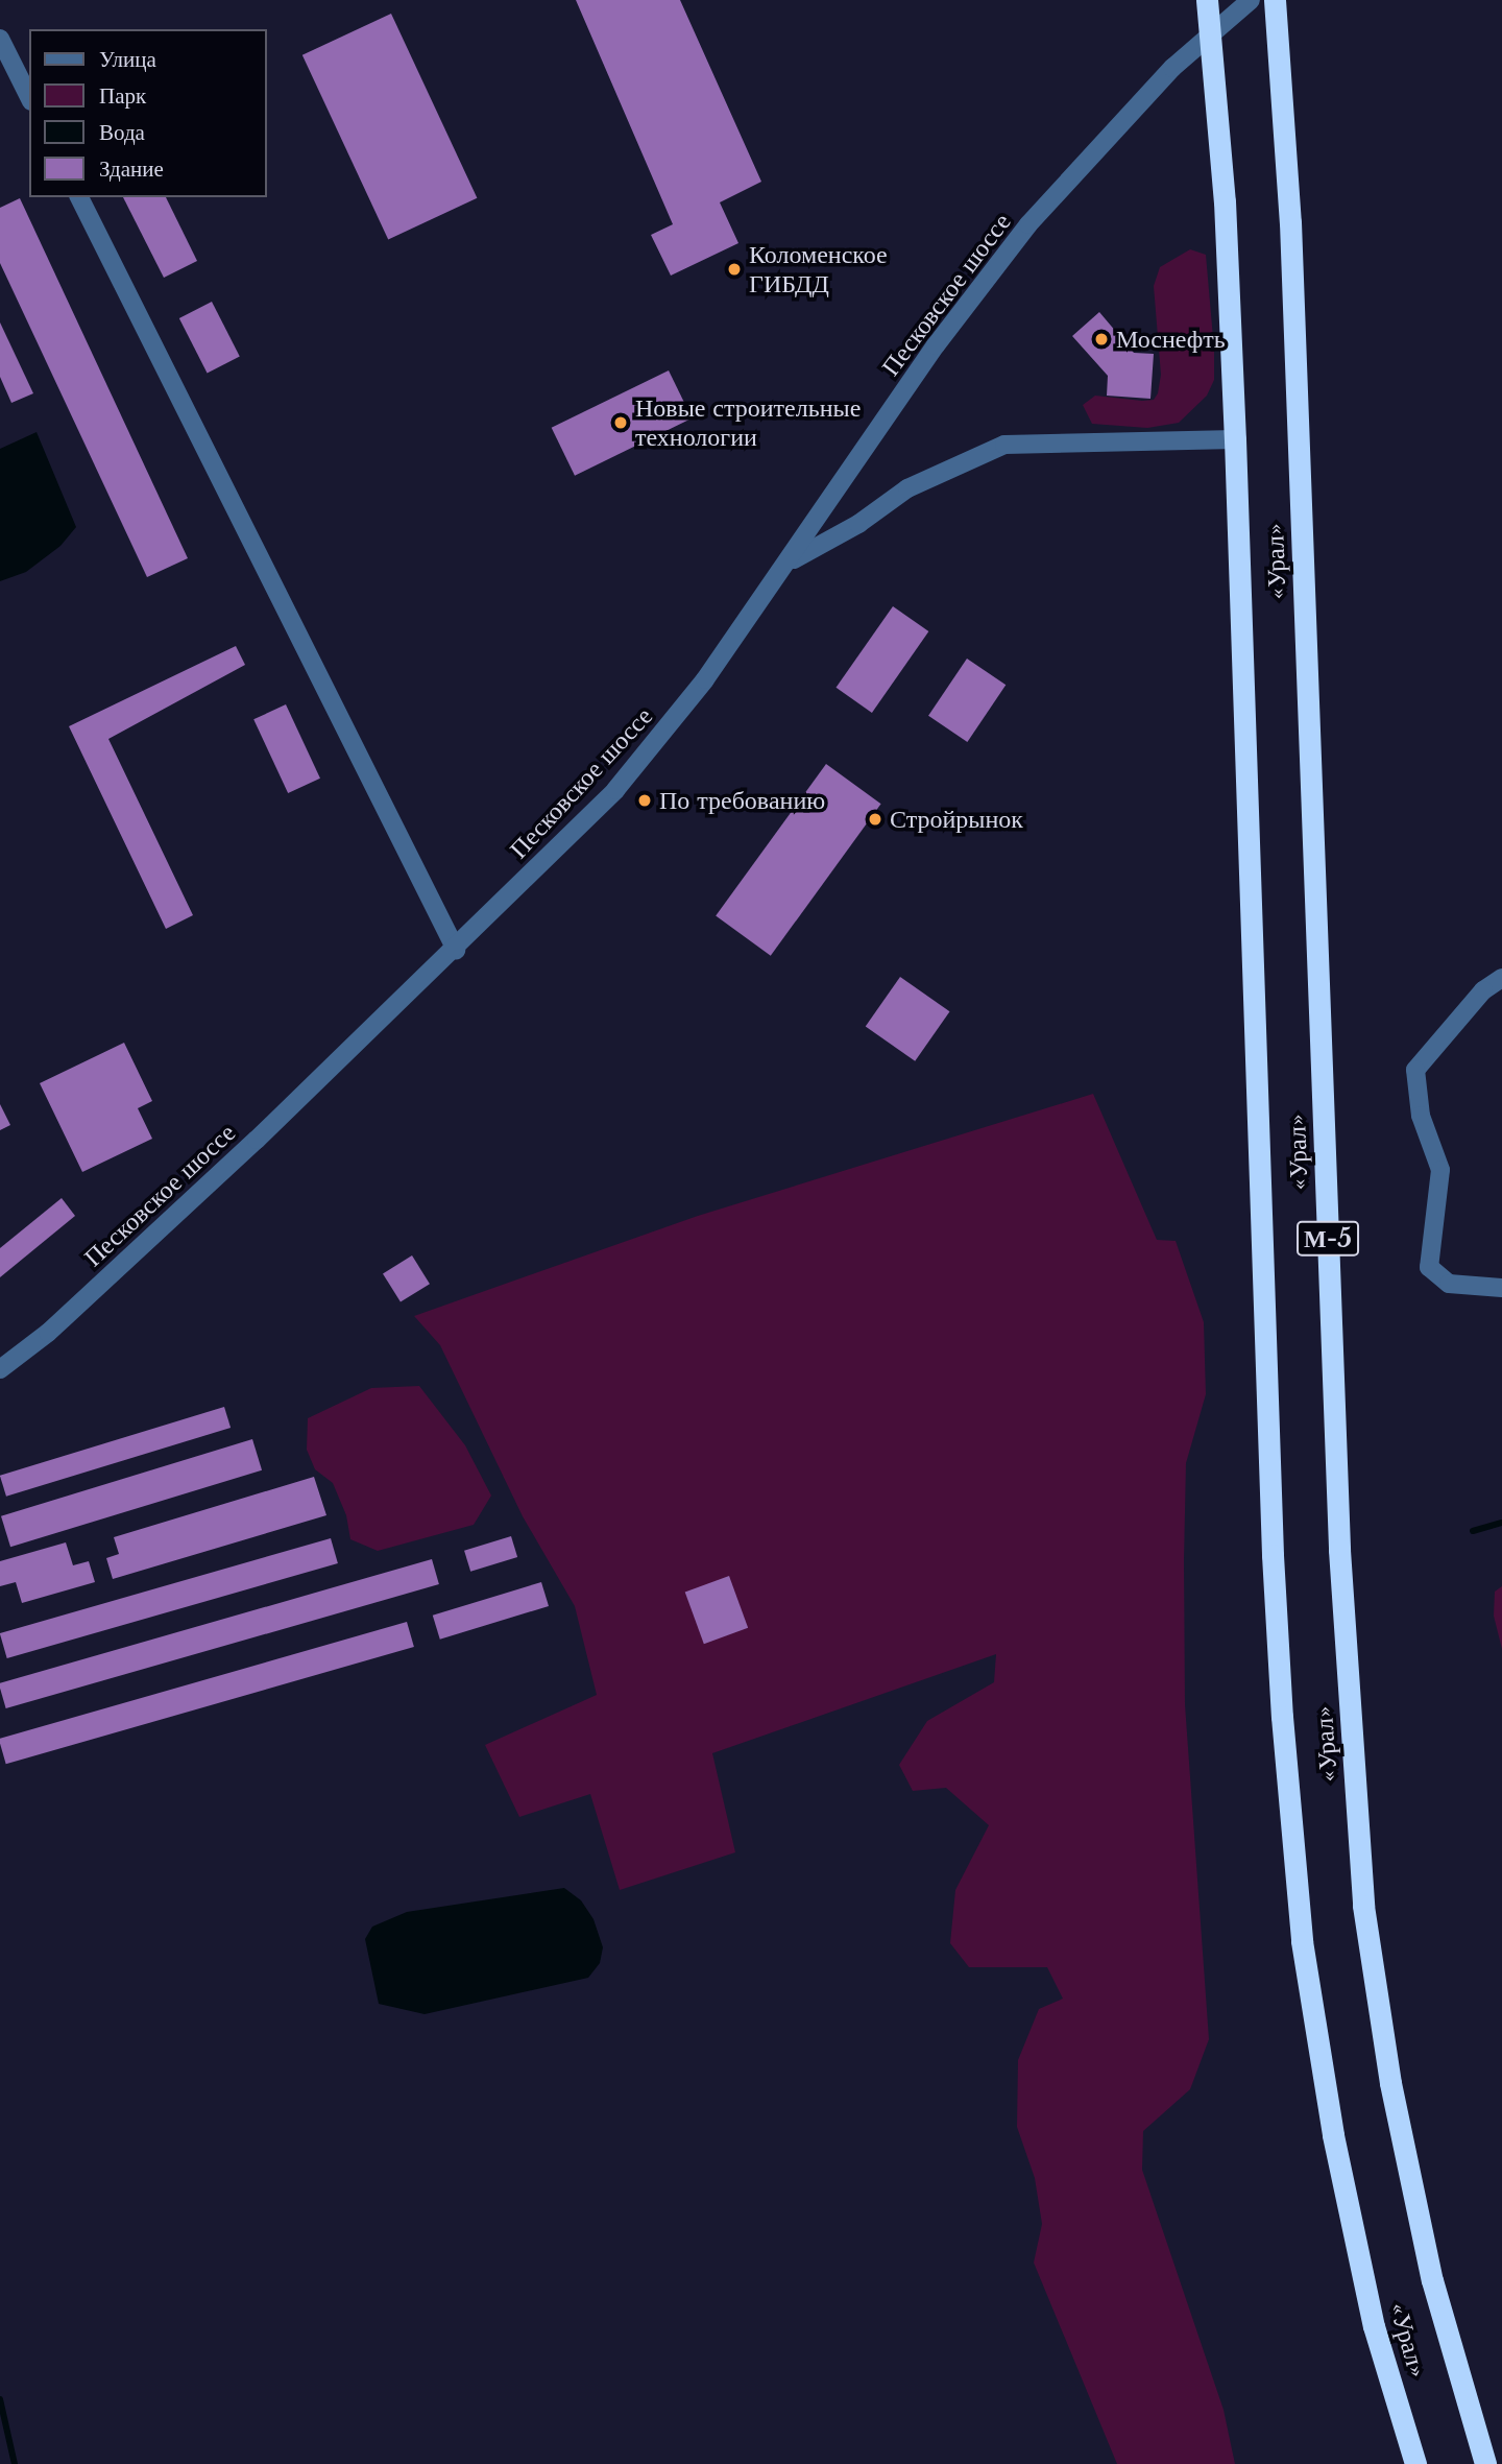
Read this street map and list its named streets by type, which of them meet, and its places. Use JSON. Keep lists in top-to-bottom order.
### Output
{
  "streets": {
    "highway": ["«Урал»", "М-5"],
    "street": ["Песковское шоссе"]
  },
  "places": [
    "Коломенское ГИБДД",
    "Моснефть",
    "Новые строительные технологии",
    "По требованию",
    "Стройрынок"
  ],
  "legend": [
    "Улица",
    "Парк",
    "Вода",
    "Здание"
  ]
}
